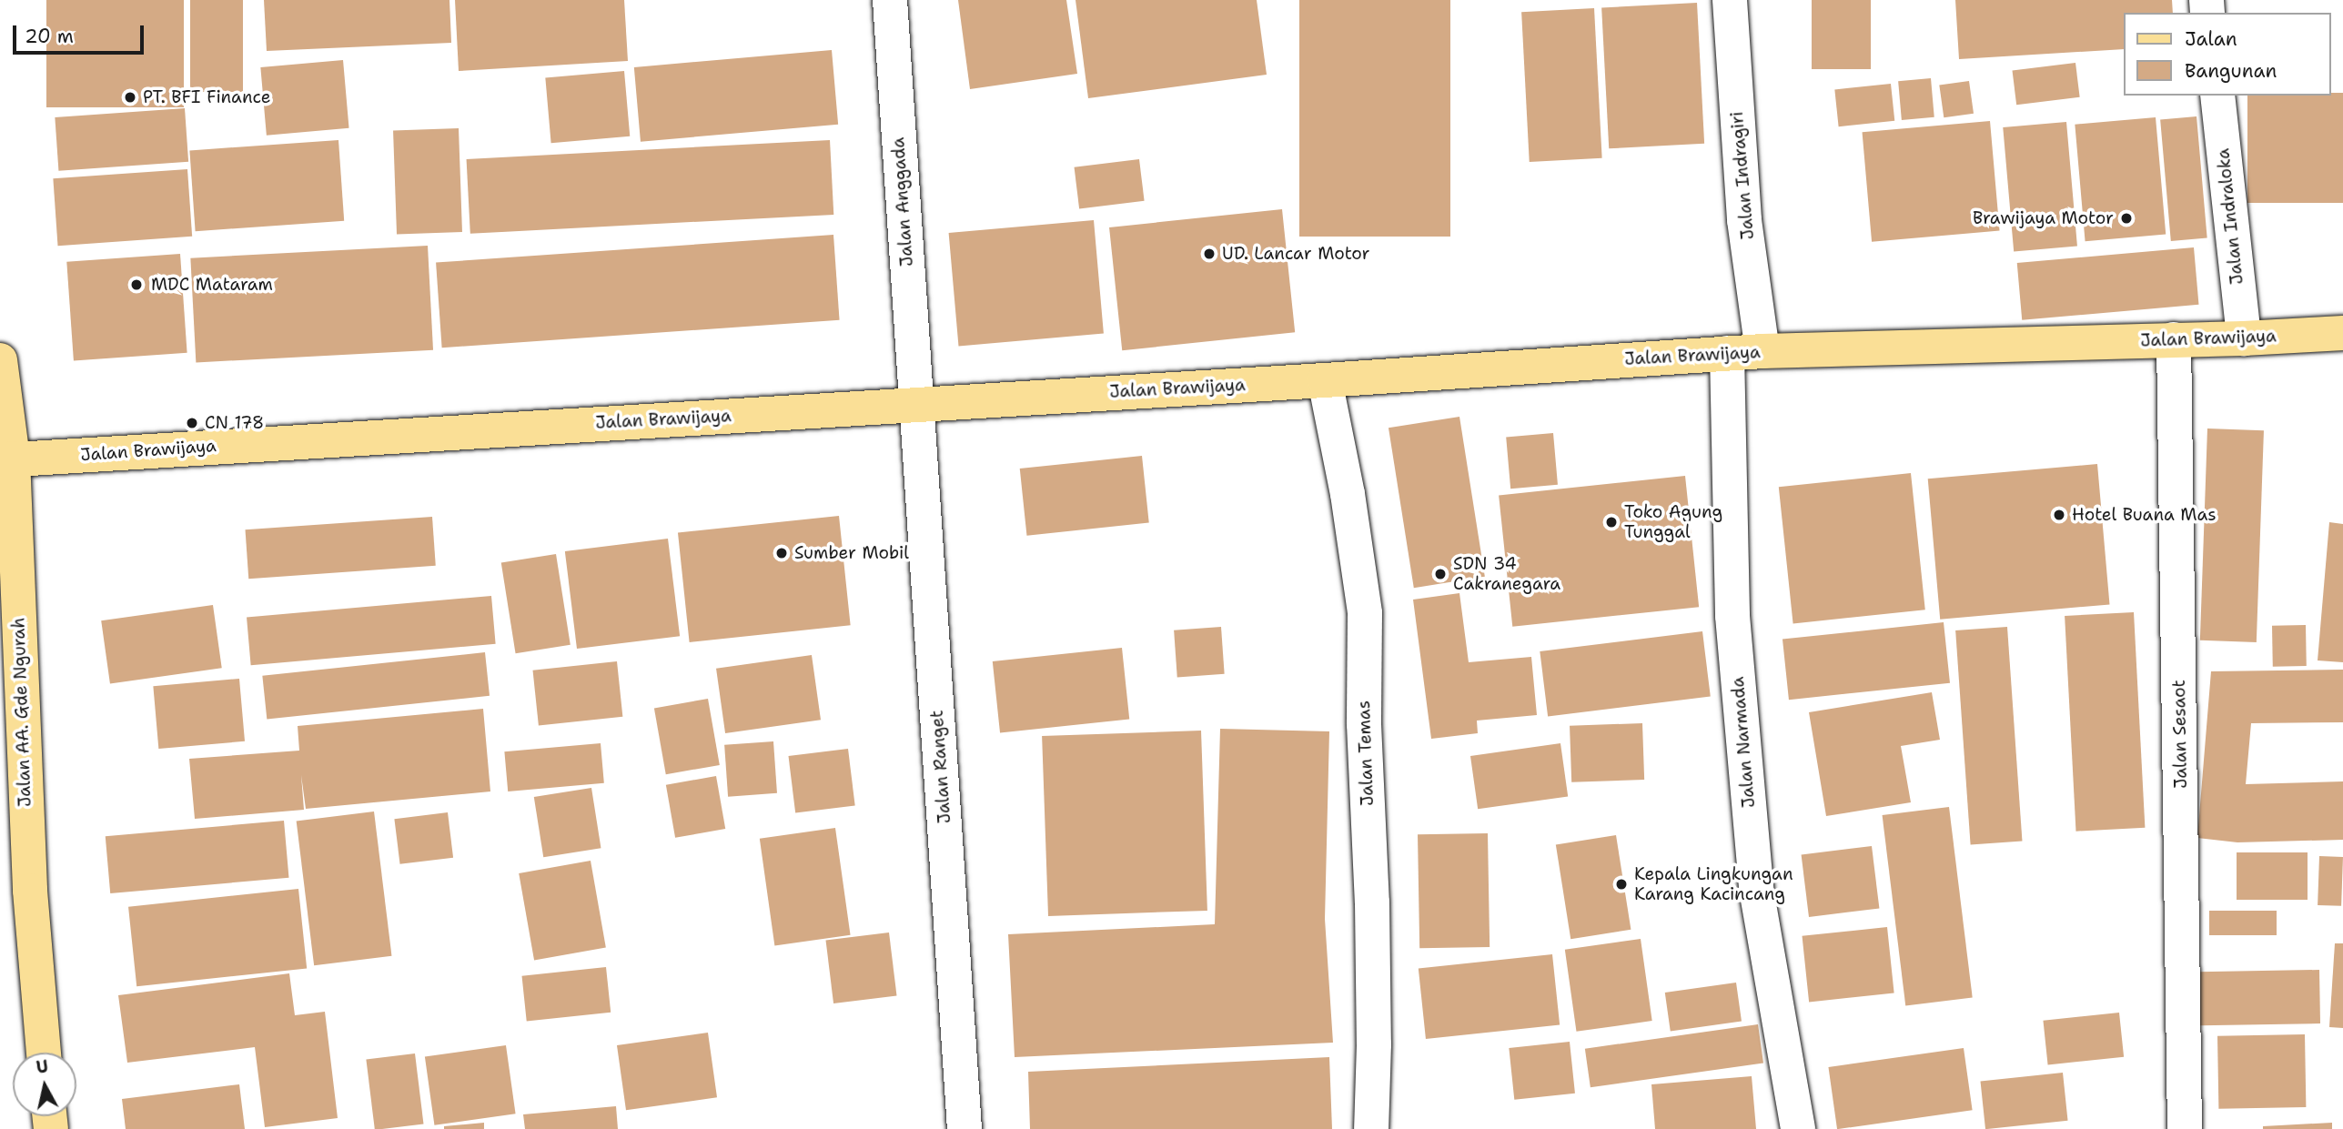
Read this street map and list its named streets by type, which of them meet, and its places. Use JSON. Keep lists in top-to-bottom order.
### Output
{
  "streets": {
    "main road": ["Jalan Brawijaya", "Jalan AA. Gde Ngurah"],
    "street": [
      "Jalan Indragiri",
      "Jalan Anggada",
      "Jalan Indraloka",
      "Jalan Sesaot",
      "Jalan Narmada",
      "Jalan Temas",
      "Jalan Ranget"
    ]
  },
  "crossings": [
    ["Jalan Indragiri", "Jalan Brawijaya"],
    ["Jalan Anggada", "Jalan Brawijaya"],
    ["Jalan Anggada", "Jalan Ranget"],
    ["Jalan Indraloka", "Jalan Brawijaya"],
    ["Jalan Brawijaya", "Jalan AA. Gde Ngurah"],
    ["Jalan Brawijaya", "Jalan Sesaot"],
    ["Jalan Brawijaya", "Jalan Narmada"],
    ["Jalan Brawijaya", "Jalan Temas"],
    ["Jalan Brawijaya", "Jalan Ranget"]
  ],
  "places": [
    "PT. BFI Finance",
    "Brawijaya Motor",
    "UD. Lancar Motor",
    "MDC Mataram",
    "CN 178",
    "Hotel Buana Mas",
    "Toko Agung Tunggal",
    "Sumber Mobil",
    "SDN 34 Cakranegara",
    "Kepala Lingkungan Karang Kacincang"
  ],
  "legend": ["Jalan", "Bangunan"],
  "scale_bar": "20 m",
  "north": "top"
}
